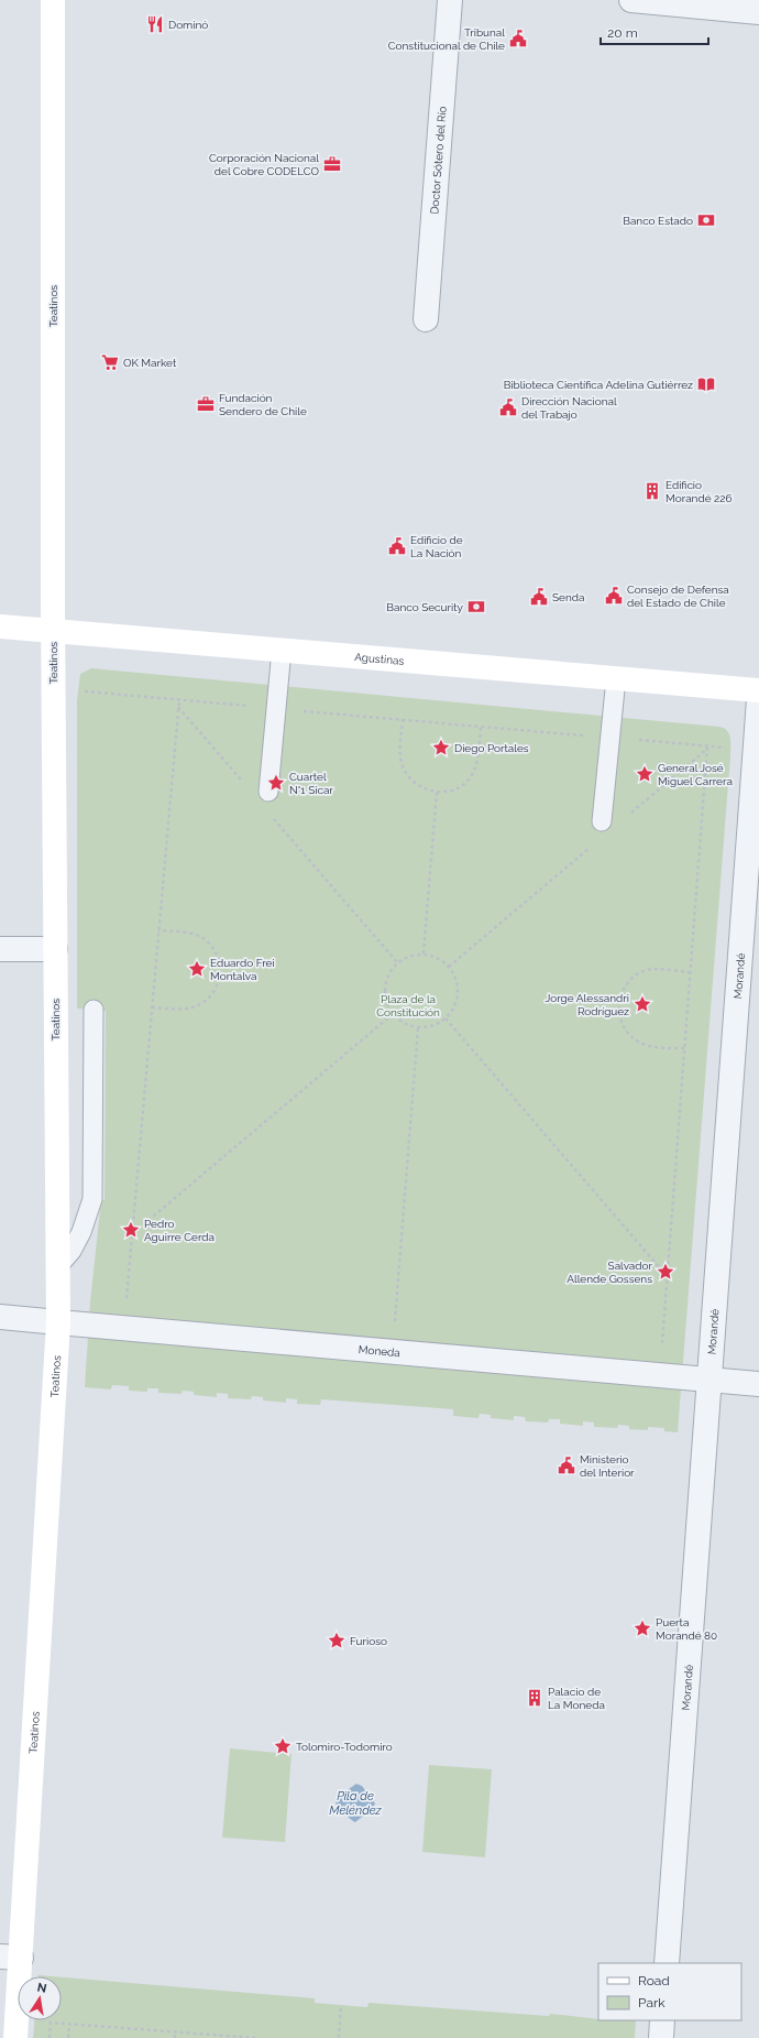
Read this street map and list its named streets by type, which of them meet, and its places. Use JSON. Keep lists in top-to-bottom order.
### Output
{
  "streets": {
    "main road": ["Teatinos", "Agustinas"],
    "street": ["Doctor Sótero del Río", "Morandé", "Moneda"]
  },
  "crossings": [
    ["Teatinos", "Agustinas"],
    ["Teatinos", "Moneda"],
    ["Morandé", "Moneda"]
  ],
  "water": ["Pila de Meléndez"],
  "parks": ["Plaza de la Constitución"],
  "places": {
    "restaurant": ["Dominó"],
    "public building": [
      "Tribunal Constitucional de Chile",
      "Dirección Nacional del Trabajo",
      "Edificio de La Nación",
      "Consejo de Defensa del Estado de Chile",
      "Senda",
      "Ministerio del Interior"
    ],
    "office": ["Corporación Nacional del Cobre CODELCO", "Fundación Sendero de Chile"],
    "bank": ["Banco Estado", "Banco Security"],
    "supermarket": ["OK Market"],
    "library": ["Biblioteca Científica Adelina Gutiérrez"],
    "building": ["Edificio Morandé 226", "Palacio de La Moneda"],
    "place": [
      "Diego Portales",
      "General José Miguel Carrera",
      "Cuartel N°1 Sicar",
      "Eduardo Frei Montalva",
      "Jorge Alessandri Rodríguez",
      "Pedro Aguirre Cerda",
      "Salvador Allende Gossens",
      "Puerta Morandé 80",
      "Furioso",
      "Tolomiro-Todomiro"
    ]
  },
  "legend": ["Road", "Park"],
  "scale_bar": "20 m",
  "north": "top"
}
